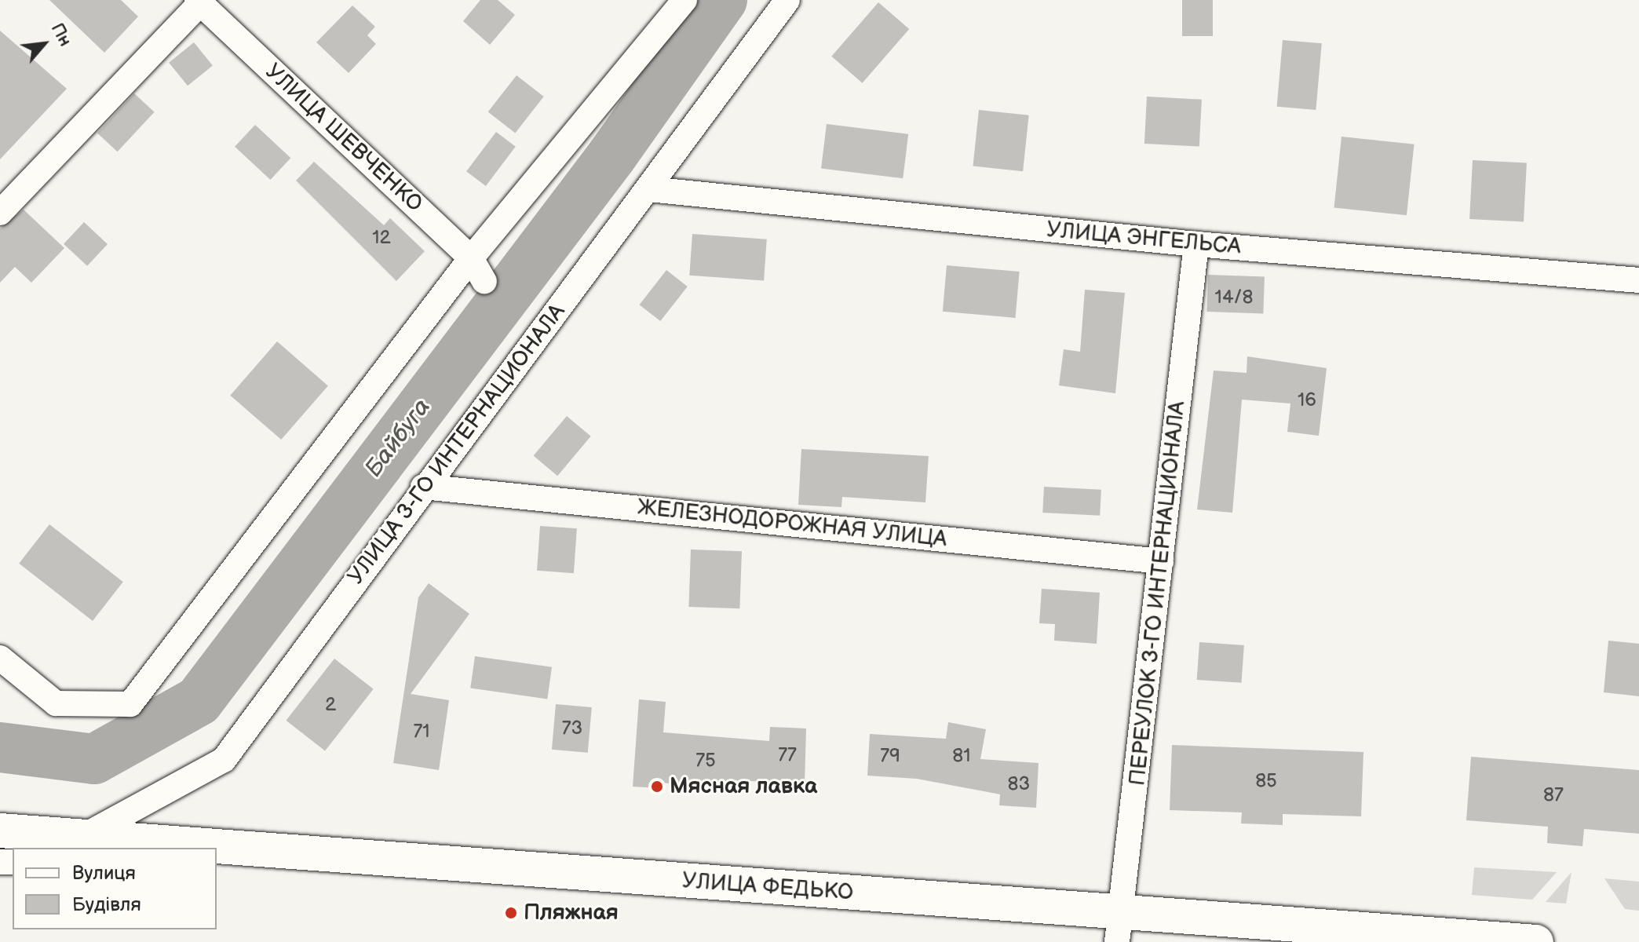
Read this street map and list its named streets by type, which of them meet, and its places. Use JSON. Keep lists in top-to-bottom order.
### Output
{
  "streets": {
    "main road": ["УЛИЦА ФЕДЬКО"],
    "street": [
      "УЛИЦА ШЕВЧЕНКО",
      "УЛИЦА ЭНГЕЛЬСА",
      "УЛИЦА 3-ГО ИНТЕРНАЦИОНАЛА",
      "ЖЕЛЕЗНОДОРОЖНАЯ УЛИЦА",
      "ПЕРЕУЛОК 3-ГО ИНТЕРНАЦИОНАЛА"
    ]
  },
  "crossings": [
    ["УЛИЦА ЭНГЕЛЬСА", "УЛИЦА 3-ГО ИНТЕРНАЦИОНАЛА"],
    ["УЛИЦА ЭНГЕЛЬСА", "ПЕРЕУЛОК 3-ГО ИНТЕРНАЦИОНАЛА"],
    ["УЛИЦА 3-ГО ИНТЕРНАЦИОНАЛА", "ЖЕЛЕЗНОДОРОЖНАЯ УЛИЦА"],
    ["УЛИЦА 3-ГО ИНТЕРНАЦИОНАЛА", "УЛИЦА ФЕДЬКО"],
    ["ЖЕЛЕЗНОДОРОЖНАЯ УЛИЦА", "ПЕРЕУЛОК 3-ГО ИНТЕРНАЦИОНАЛА"],
    ["ПЕРЕУЛОК 3-ГО ИНТЕРНАЦИОНАЛА", "УЛИЦА ФЕДЬКО"]
  ],
  "water": ["Байбуга"],
  "places": ["Мясная лавка", "Пляжная"],
  "house_numbers": [
    "12",
    "14/8",
    "16",
    "2",
    "73",
    "71",
    "77",
    "79",
    "81",
    "75",
    "85",
    "83",
    "87"
  ],
  "legend": ["Вулиця", "Будівля"],
  "north": "top right"
}
